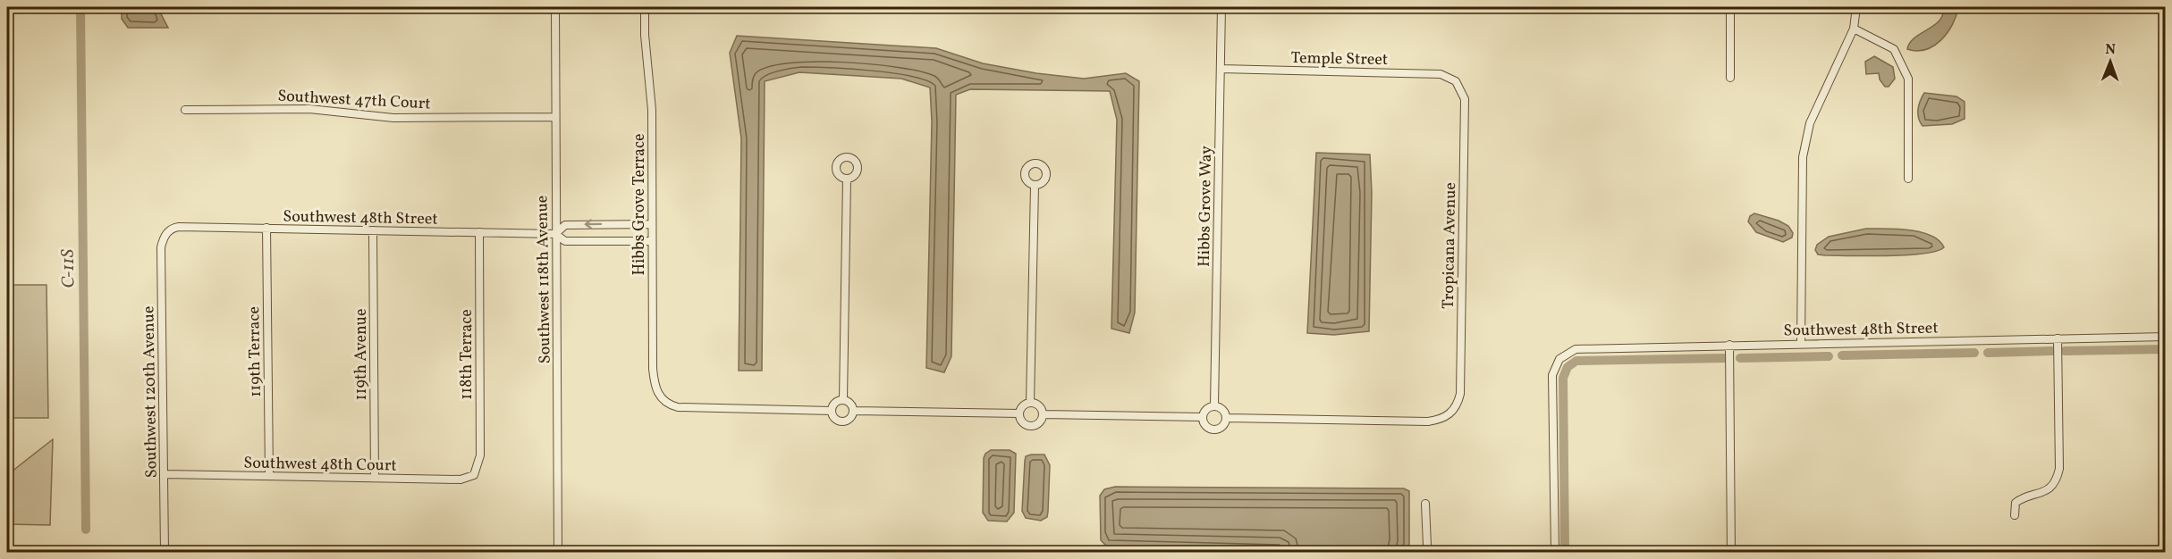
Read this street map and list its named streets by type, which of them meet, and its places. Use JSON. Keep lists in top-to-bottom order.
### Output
{
  "streets": {
    "street": [
      "Temple Street",
      "Southwest 47th Court",
      "Hibbs Grove Terrace",
      "Hibbs Grove Way",
      "Southwest 48th Street",
      "Tropicana Avenue",
      "Southwest 118th Avenue",
      "119th Terrace",
      "119th Avenue",
      "118th Terrace",
      "Southwest 120th Avenue",
      "Southwest 48th Court"
    ]
  },
  "crossings": [
    ["Temple Street", "Hibbs Grove Way"],
    ["Temple Street", "Tropicana Avenue"],
    ["Southwest 47th Court", "Southwest 118th Avenue"],
    ["Hibbs Grove Terrace", "Southwest 48th Street"],
    ["Hibbs Grove Way", "Tropicana Avenue"],
    ["Southwest 48th Street", "Southwest 118th Avenue"],
    ["Southwest 48th Street", "119th Terrace"],
    ["Southwest 48th Street", "119th Avenue"],
    ["Southwest 48th Street", "118th Terrace"],
    ["Southwest 48th Street", "Southwest 120th Avenue"],
    ["119th Terrace", "Southwest 48th Court"],
    ["119th Avenue", "Southwest 48th Court"],
    ["118th Terrace", "Southwest 48th Court"],
    ["Southwest 120th Avenue", "Southwest 48th Court"]
  ],
  "water": ["C-11S"],
  "north": "top"
}
